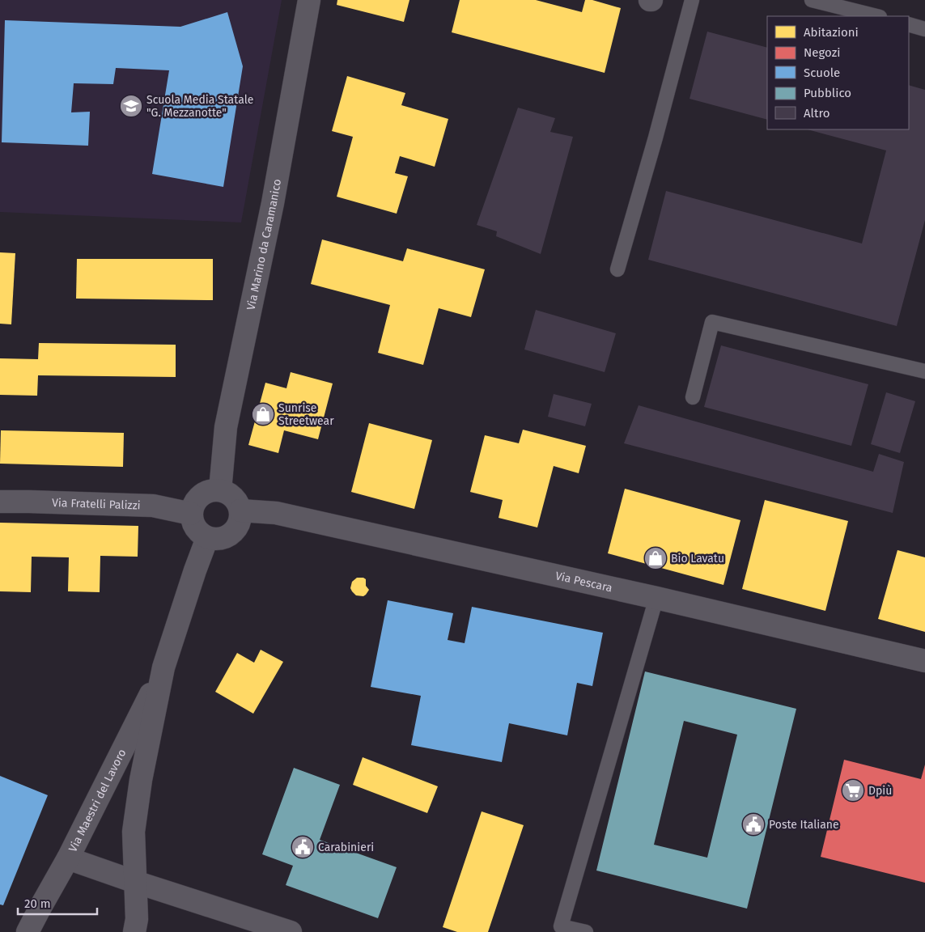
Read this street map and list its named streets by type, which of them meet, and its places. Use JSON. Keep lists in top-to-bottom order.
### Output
{
  "streets": {
    "street": [
      "Via Marino da Caramanico",
      "Via Fratelli Palizzi",
      "Via Pescara",
      "Via Maestri del Lavoro"
    ]
  },
  "crossings": [
    ["Via Marino da Caramanico", "Via Fratelli Palizzi"],
    ["Via Marino da Caramanico", "Via Pescara"],
    ["Via Marino da Caramanico", "Via Maestri del Lavoro"],
    ["Via Fratelli Palizzi", "Via Pescara"],
    ["Via Fratelli Palizzi", "Via Maestri del Lavoro"],
    ["Via Pescara", "Via Maestri del Lavoro"]
  ],
  "places": {
    "school or university": ["Scuola Media Statale \"G. Mezzanotte\""],
    "shop": ["Sunrise Streetwear", "Bio Lavatu"],
    "supermarket": ["Dpiù"],
    "public building": ["Poste Italiane", "Carabinieri"]
  },
  "legend": [
    "Abitazioni",
    "Negozi",
    "Scuole",
    "Pubblico",
    "Altro"
  ],
  "scale_bar": "20 m"
}
